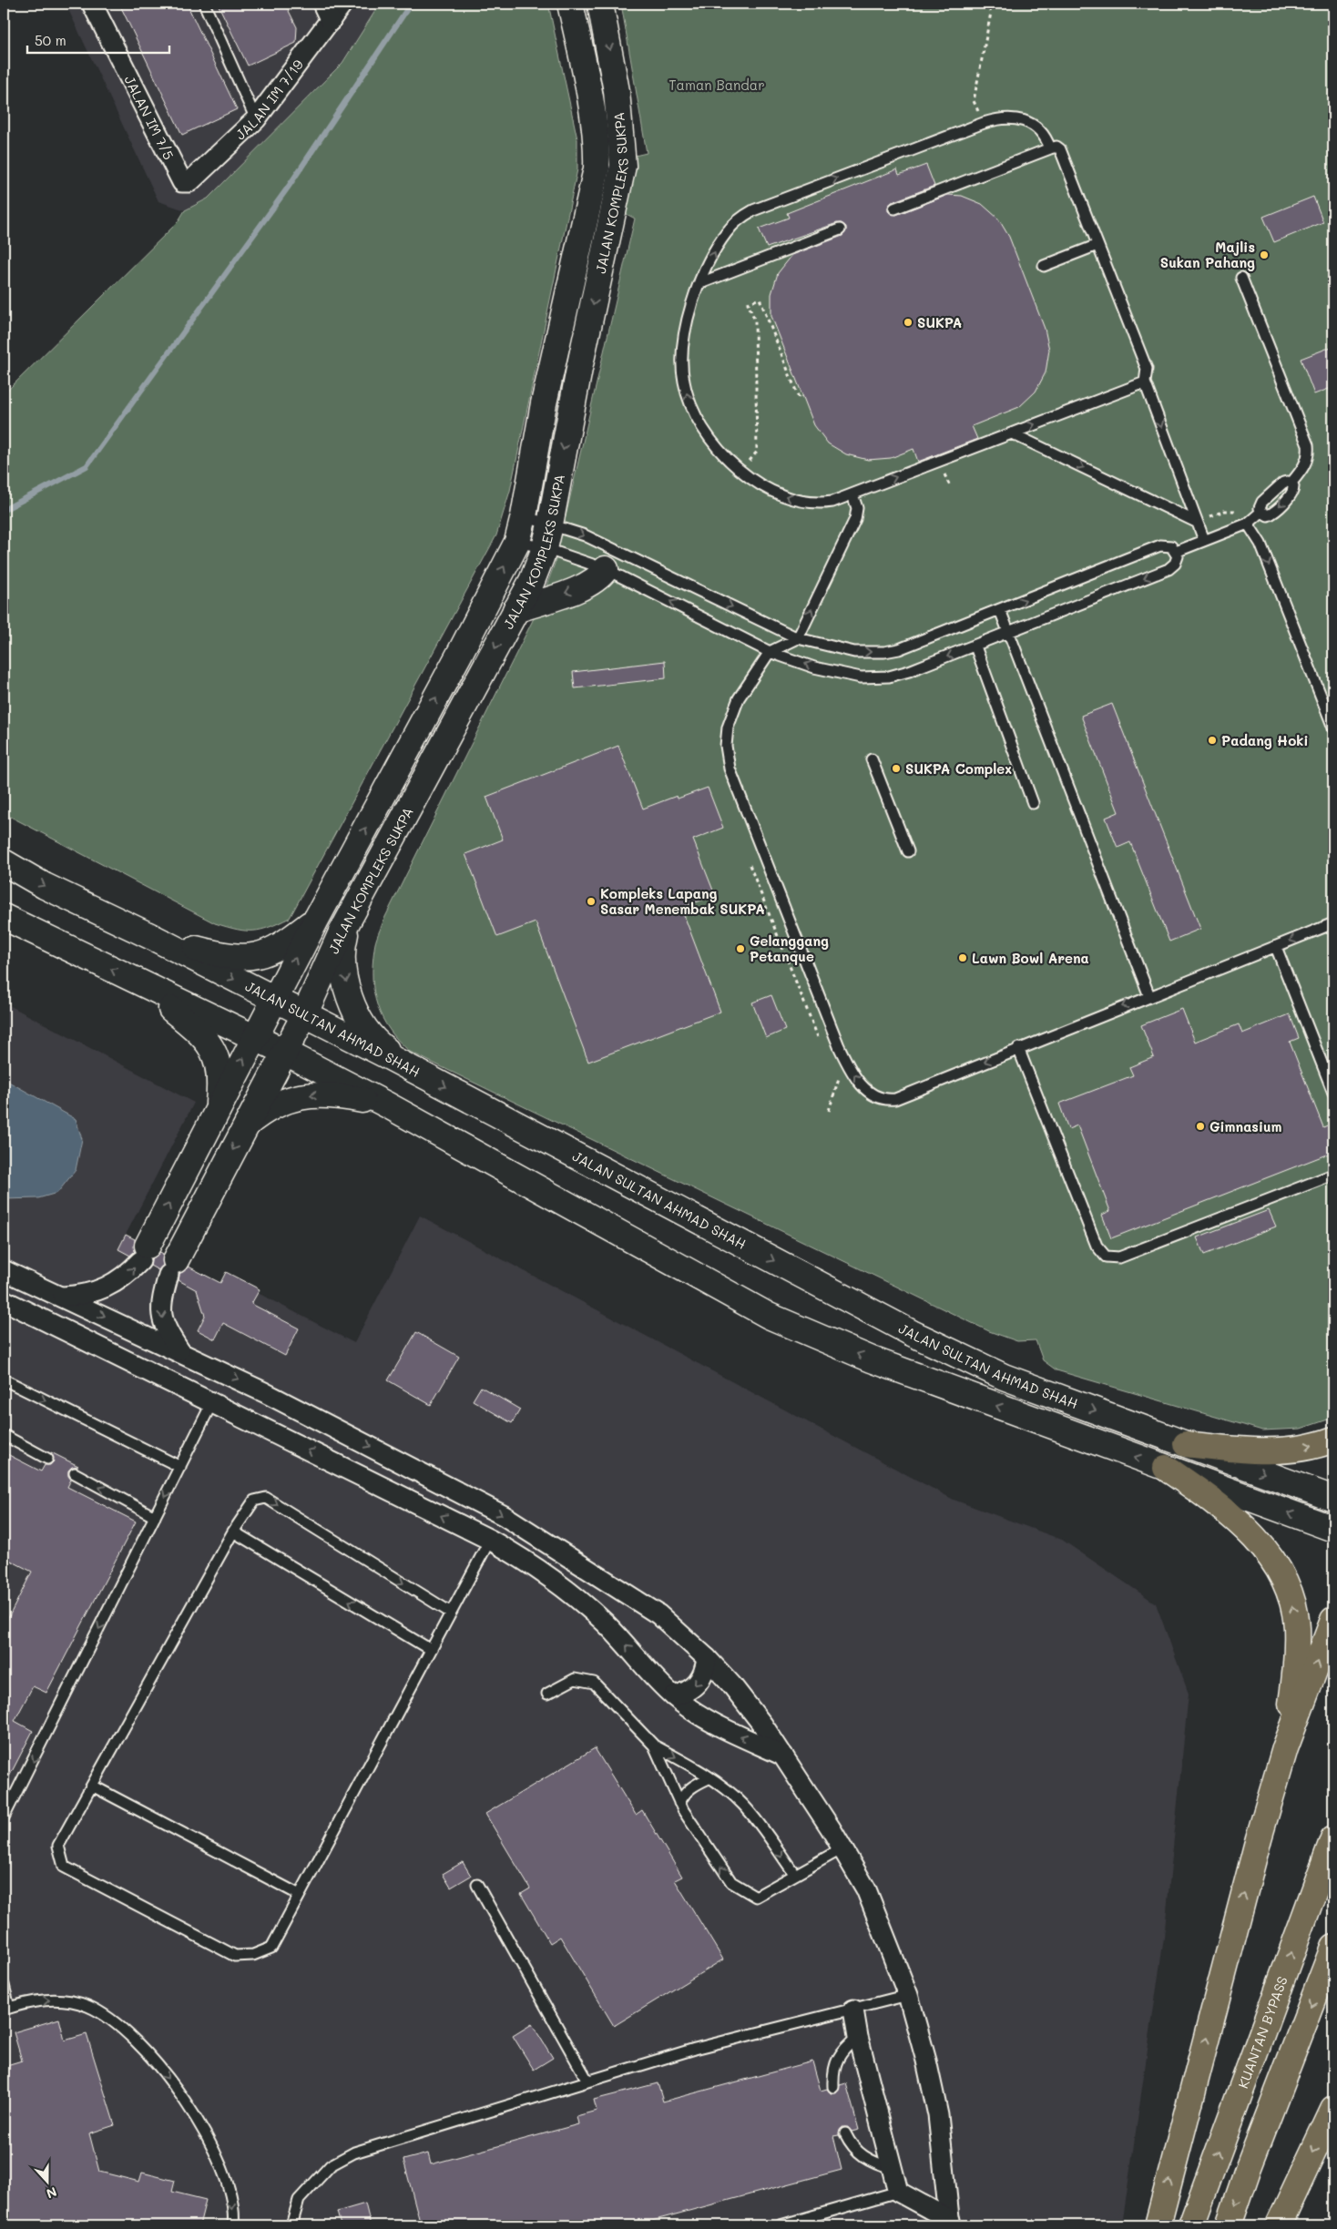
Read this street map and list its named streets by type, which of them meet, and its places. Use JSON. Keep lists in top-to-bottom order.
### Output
{
  "streets": {
    "highway": ["KUANTAN BYPASS"],
    "main road": ["JALAN KOMPLEKS SUKPA", "JALAN SULTAN AHMAD SHAH"],
    "street": ["JALAN IM 7/19", "JALAN IM 7/5"]
  },
  "crossings": [
    ["JALAN IM 7/19", "JALAN IM 7/5"],
    ["JALAN KOMPLEKS SUKPA", "JALAN SULTAN AHMAD SHAH"]
  ],
  "parks": ["Taman Bandar"],
  "places": [
    "Majlis Sukan Pahang",
    "SUKPA",
    "Padang Hoki",
    "SUKPA Complex",
    "Kompleks Lapang Sasar Menembak SUKPA",
    "Gelanggang Petanque",
    "Lawn Bowl Arena",
    "Gimnasium"
  ],
  "scale_bar": "50 m",
  "north": "bottom"
}
